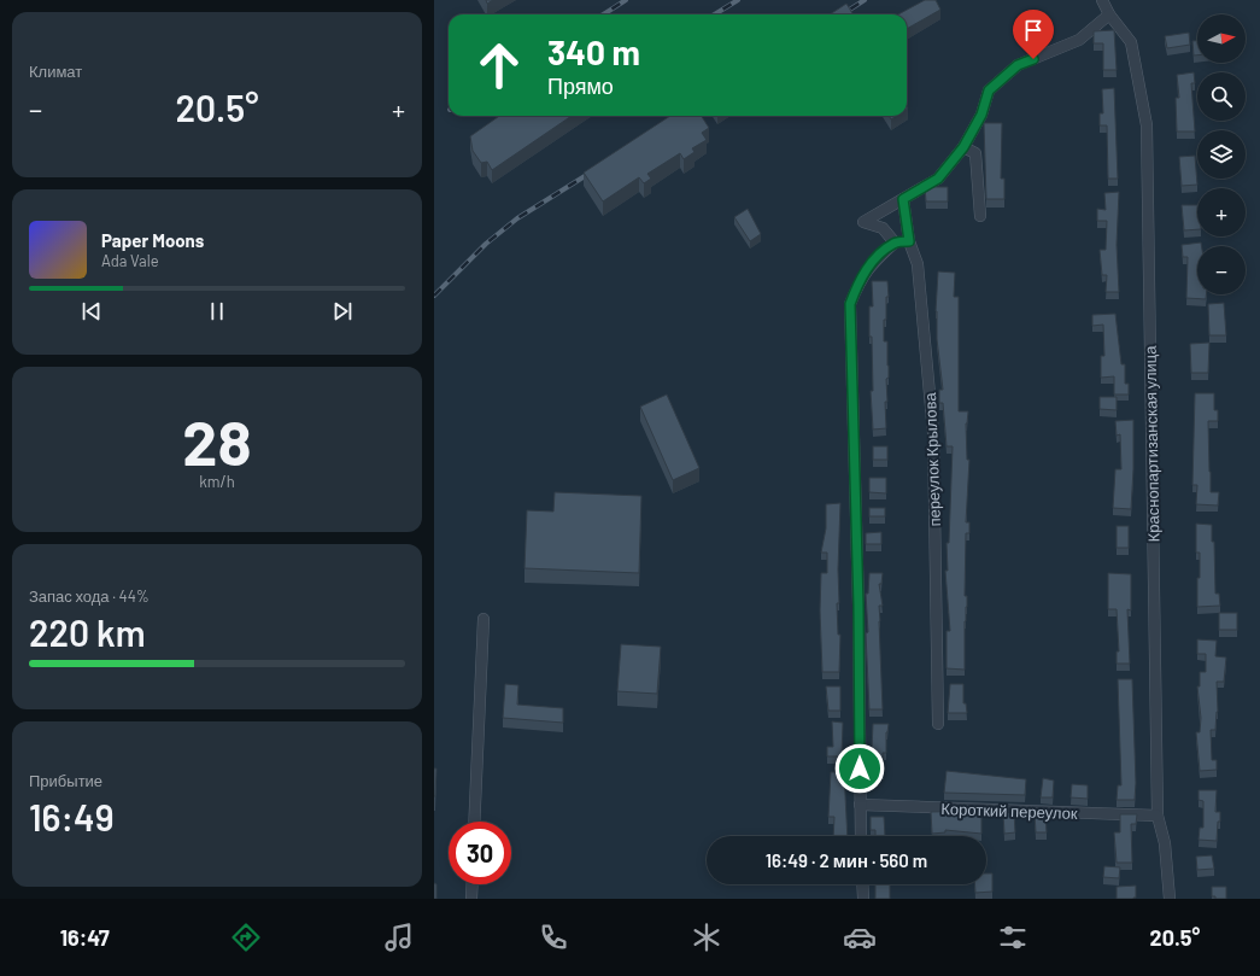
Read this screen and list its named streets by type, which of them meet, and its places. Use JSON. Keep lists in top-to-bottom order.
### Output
{
  "streets": {
    "street": ["Краснопартизанская улица", "переулок Крылова", "Короткий переулок"]
  },
  "crossings": [
    ["Краснопартизанская улица", "Короткий переулок"]
  ],
  "north": "right",
  "page": {
    "tile": [
      "Климат",
      ["28", "km/h"],
      ["Запас хода · 44%", "220 km"],
      ["Прибытие", "16:49"]
    ],
    "map_buttons": ["+", "−"],
    "turn": ["340 m", "Прямо"],
    "heat": ["−", "20.5°", "+"],
    "song": ["Paper Moons", "Ada Vale"],
    "limit": "30",
    "trip": "16:49 · 2 мин · 560 m",
    "tabs": ["16:47", "20.5°"]
  }
}
